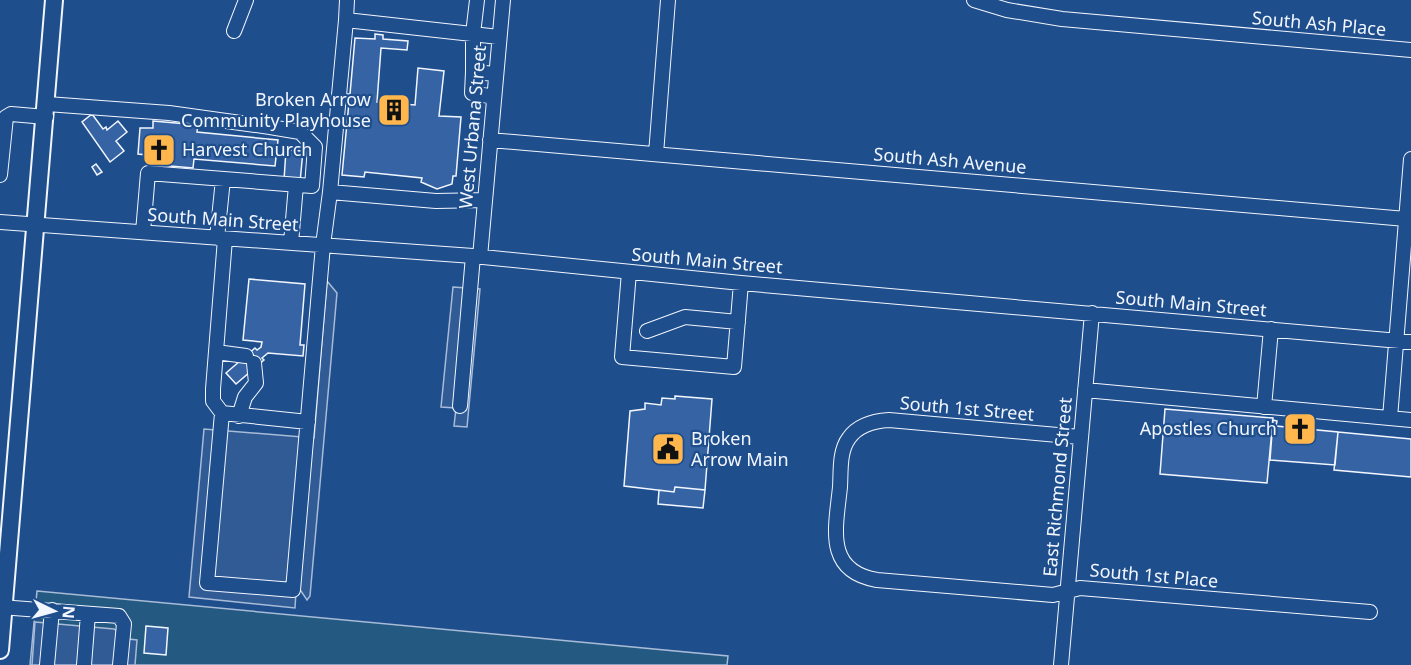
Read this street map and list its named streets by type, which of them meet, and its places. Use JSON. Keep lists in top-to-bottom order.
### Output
{
  "streets": {
    "street": [
      "South Ash Place",
      "West Urbana Street",
      "South Ash Avenue",
      "South Main Street",
      "South 1st Street",
      "East Richmond Street",
      "South 1st Place"
    ]
  },
  "crossings": [
    ["West Urbana Street", "South Ash Avenue"],
    ["West Urbana Street", "South Main Street"],
    ["South Main Street", "East Richmond Street"],
    ["South 1st Street", "East Richmond Street"],
    ["South 1st Street", "South 1st Place"],
    ["East Richmond Street", "South 1st Place"]
  ],
  "places": {
    "building": ["Broken Arrow Community Playhouse"],
    "church": ["Harvest Church", "Apostles Church"],
    "public building": ["Broken Arrow Main"]
  },
  "north": "right"
}
